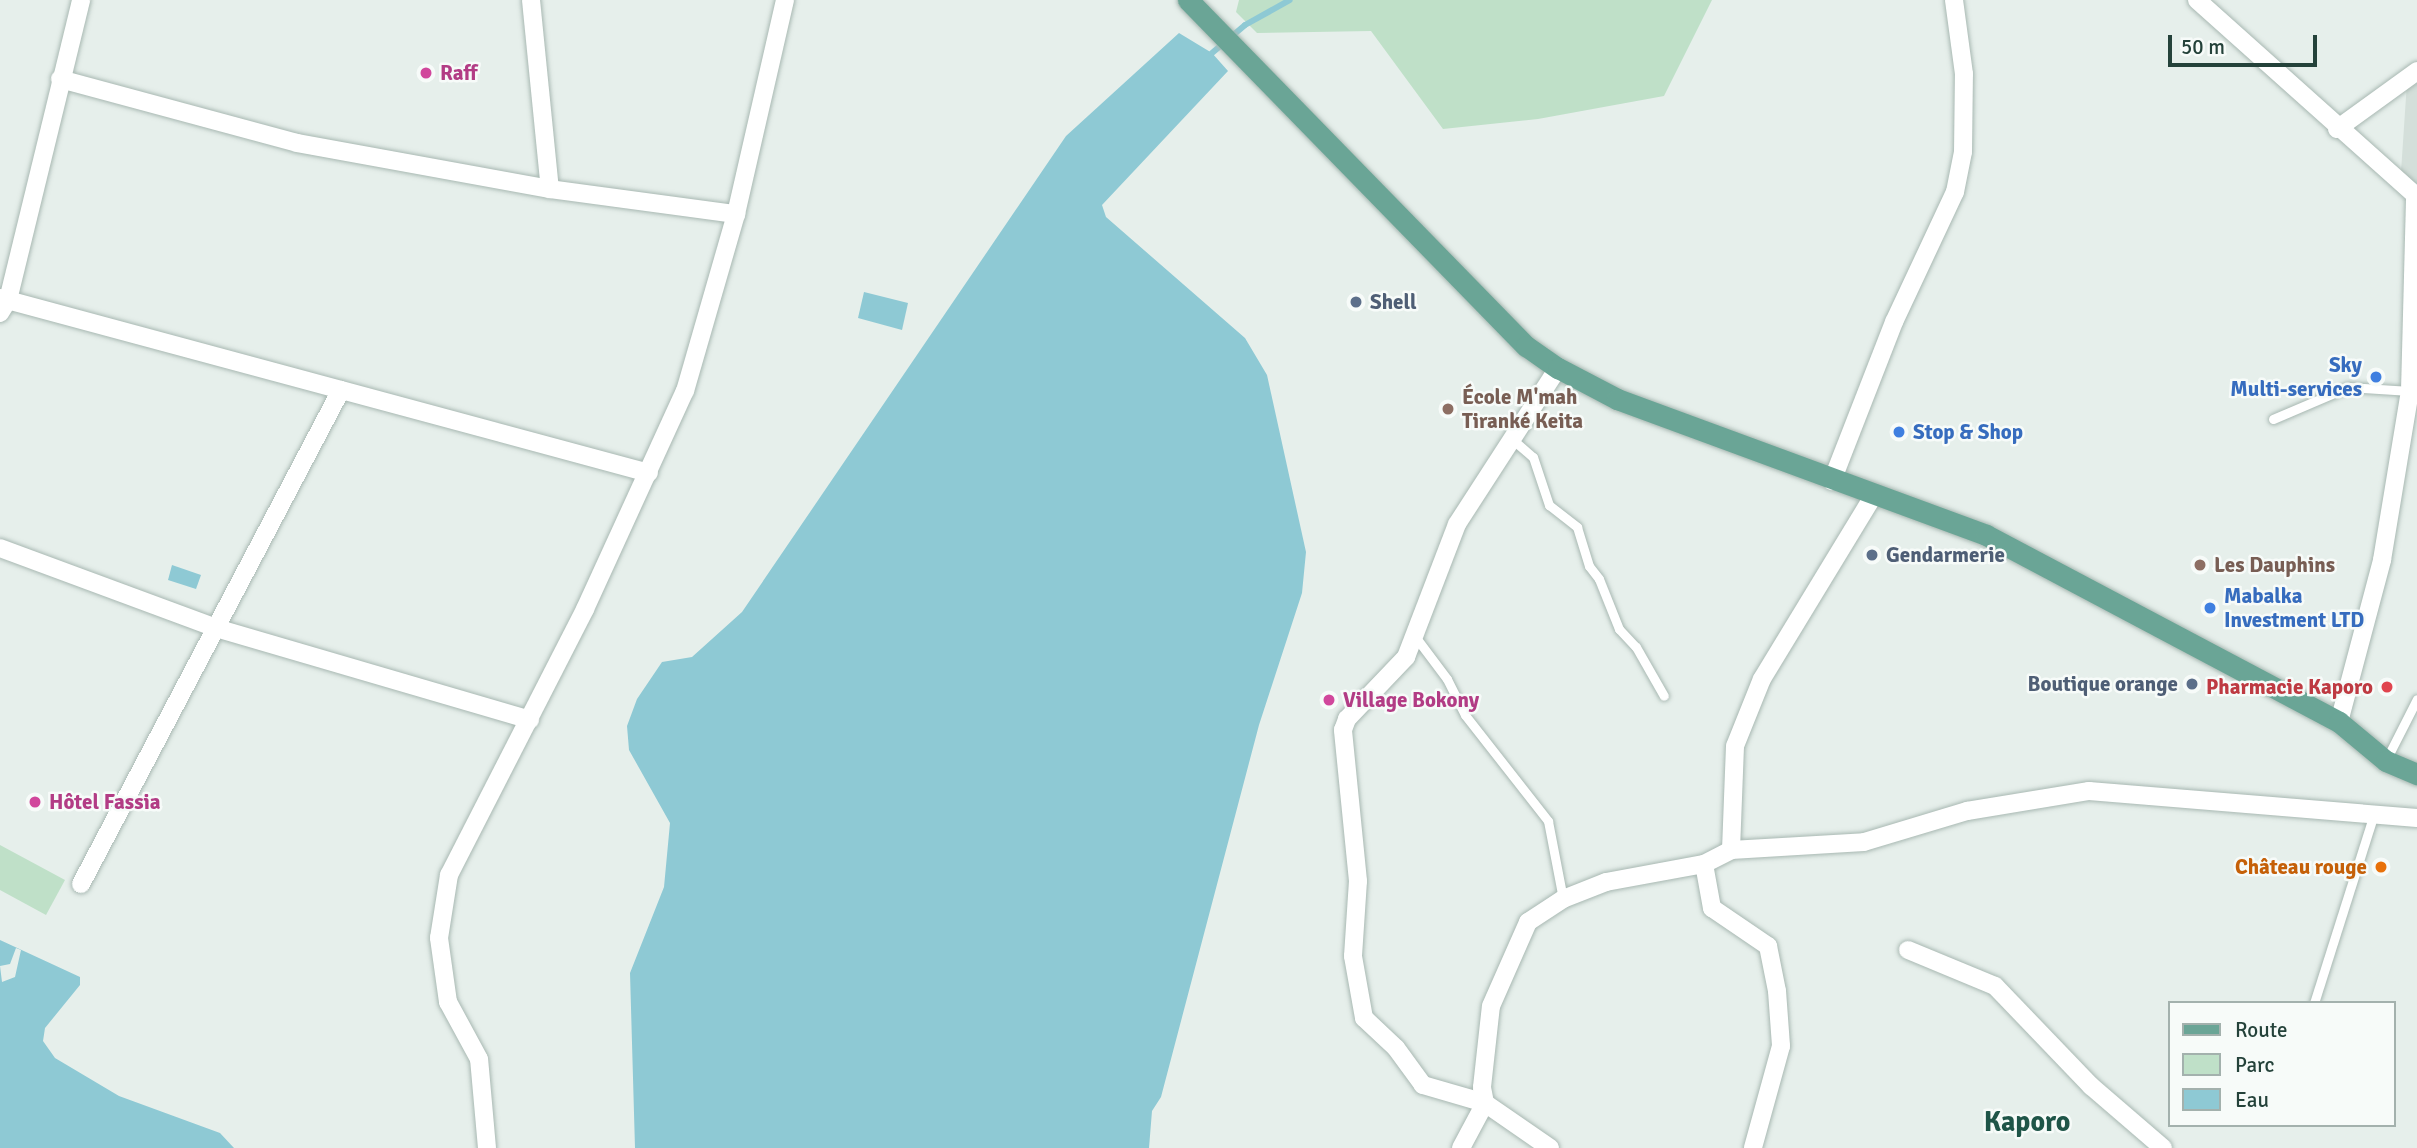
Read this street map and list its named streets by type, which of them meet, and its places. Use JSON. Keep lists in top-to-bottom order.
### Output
{
  "districts": ["Kaporo"],
  "places": [
    "Raff",
    "Shell",
    "Sky Multi-services",
    "École M'mah Tiranké Keita",
    "Stop & Shop",
    "Gendarmerie",
    "Les Dauphins",
    "Mabalka Investment LTD",
    "Boutique orange",
    "Pharmacie Kaporo",
    "Village Bokony",
    "Hôtel Fassia",
    "Château rouge"
  ],
  "legend": ["Route", "Parc", "Eau"],
  "scale_bar": "50 m"
}
